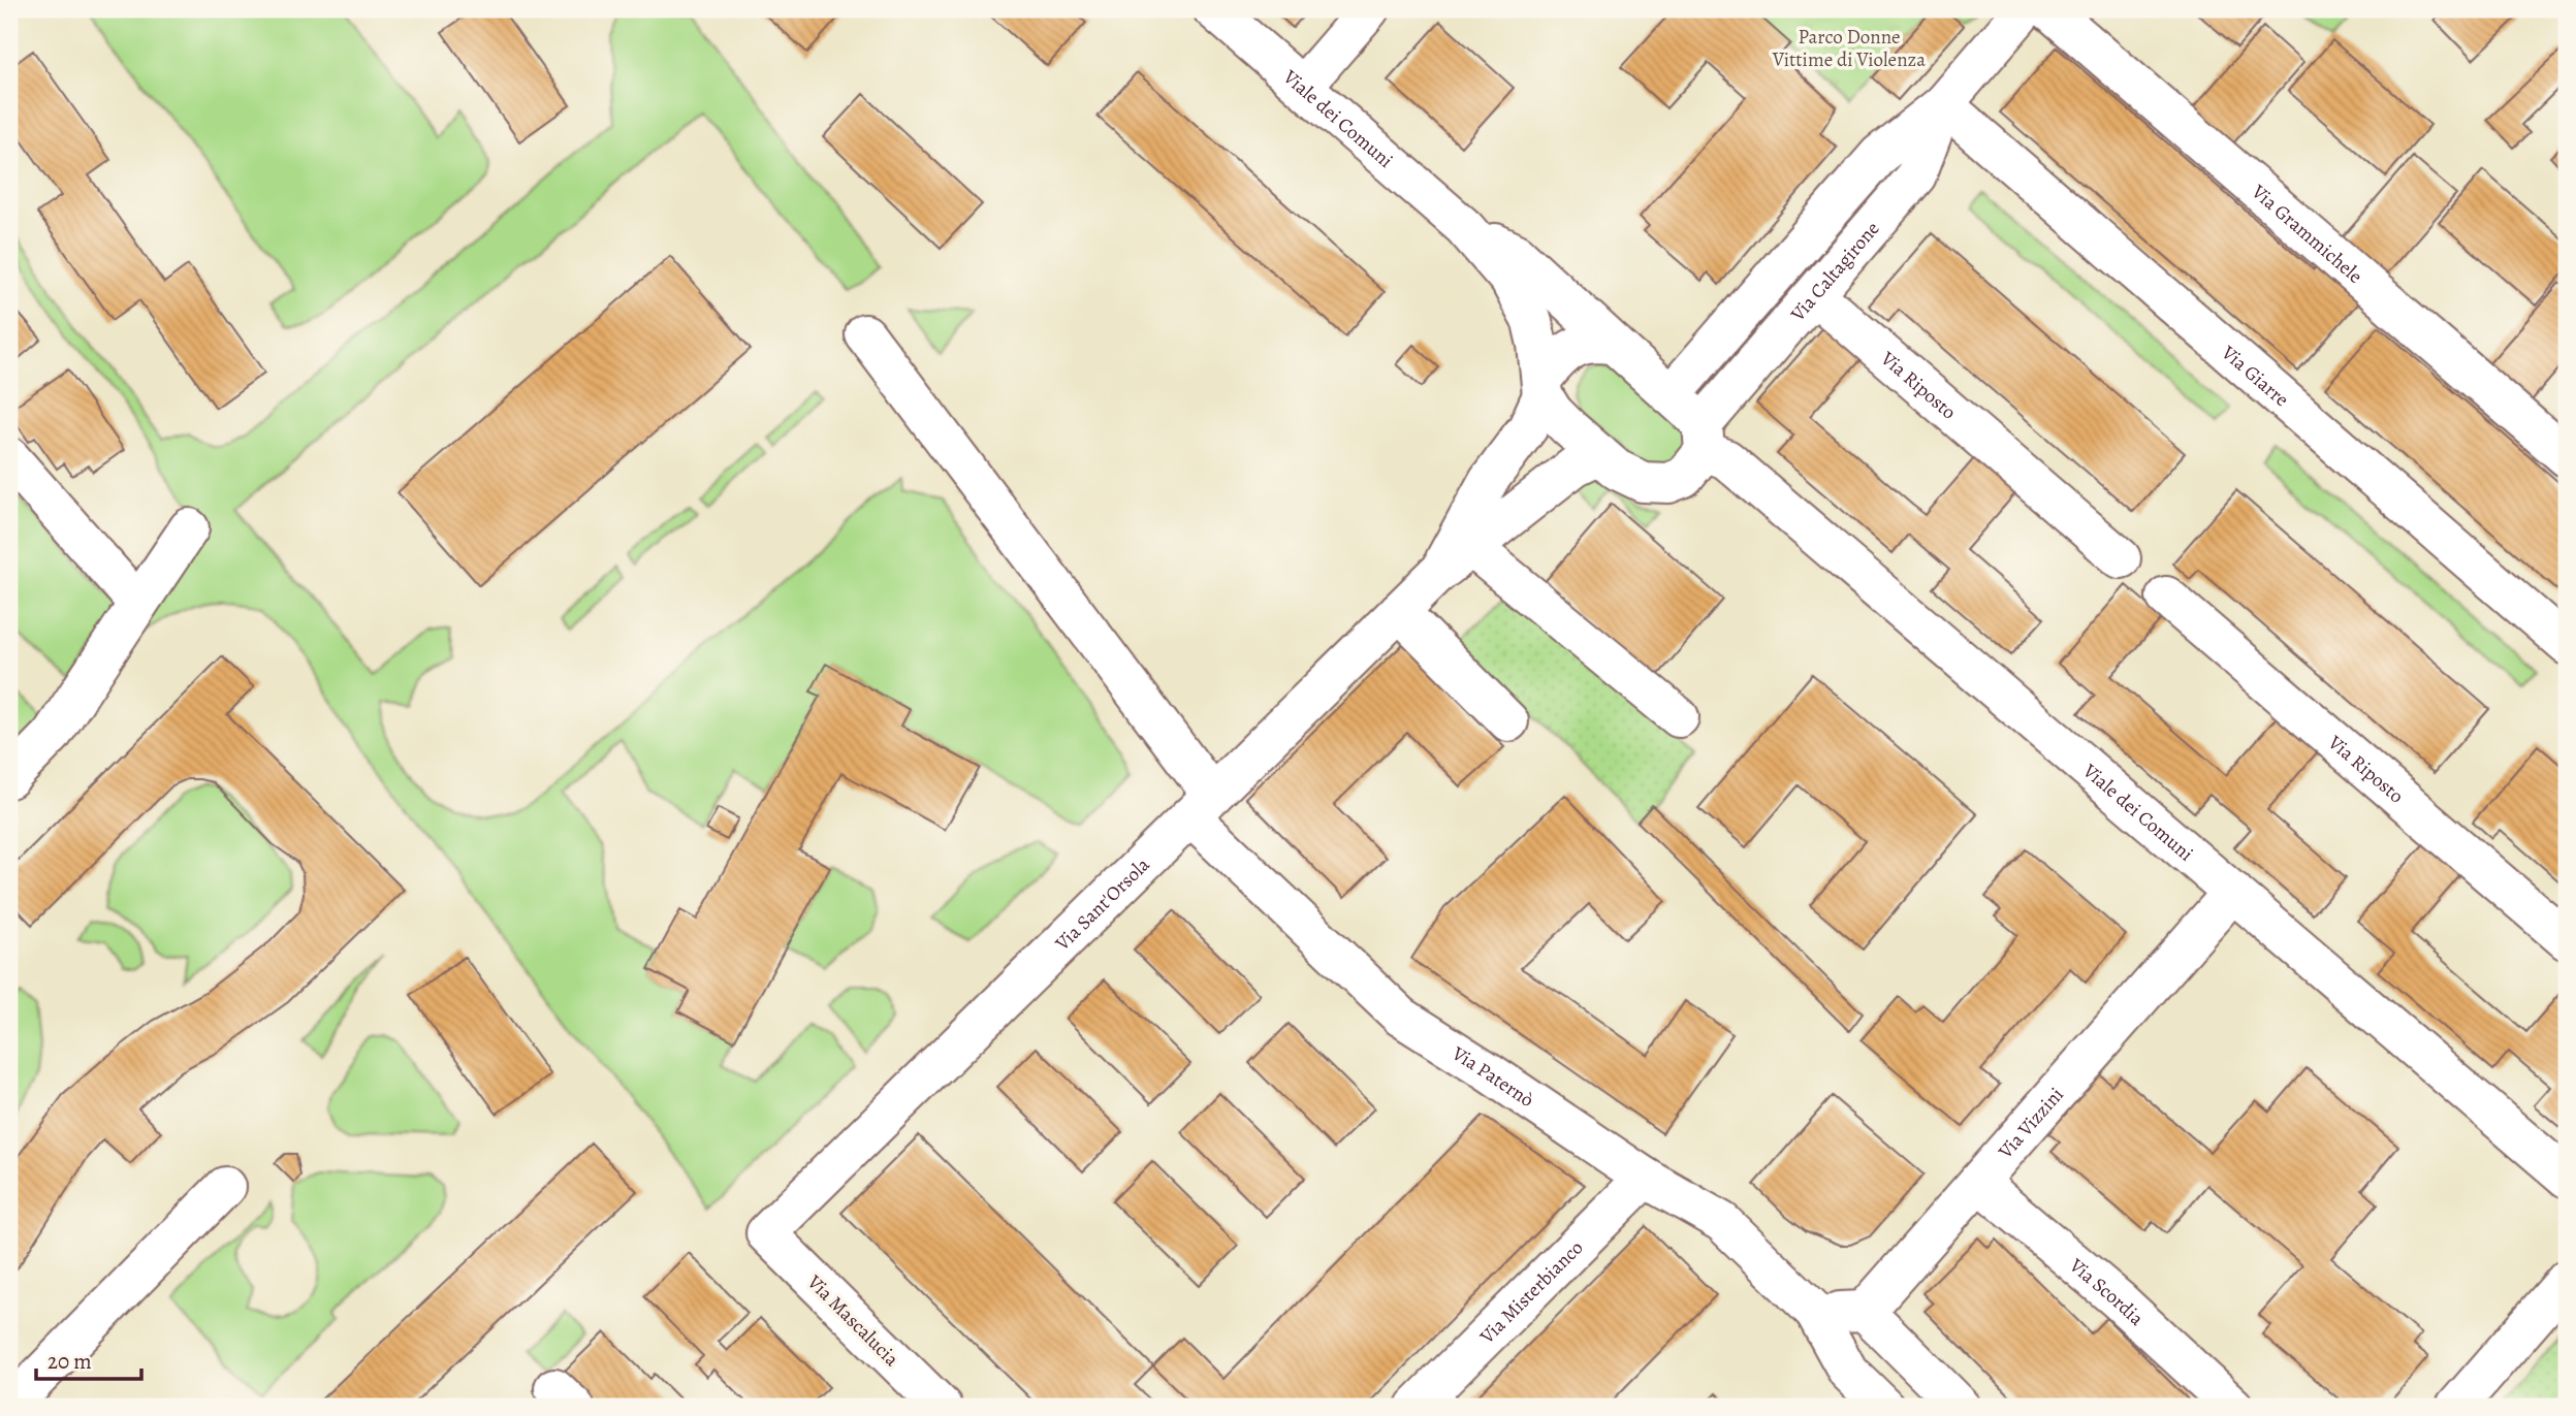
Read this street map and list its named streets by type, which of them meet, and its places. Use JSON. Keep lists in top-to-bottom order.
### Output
{
  "streets": {
    "street": [
      "Viale dei Comuni",
      "Via Grammichele",
      "Via Caltagirone",
      "Via Giarre",
      "Via Riposto",
      "Via Sant'Orsola",
      "Via Paternò",
      "Via Vizzini",
      "Via Misterbianco",
      "Via Scordia",
      "Via Mascalucia"
    ]
  },
  "crossings": [
    ["Viale dei Comuni", "Via Caltagirone"],
    ["Viale dei Comuni", "Via Vizzini"],
    ["Via Caltagirone", "Via Giarre"],
    ["Via Caltagirone", "Via Riposto"],
    ["Via Caltagirone", "Via Sant'Orsola"],
    ["Via Sant'Orsola", "Via Paternò"],
    ["Via Sant'Orsola", "Via Mascalucia"],
    ["Via Paternò", "Via Misterbianco"],
    ["Via Vizzini", "Via Scordia"]
  ],
  "parks": ["Parco Donne Vittime di Violenza"],
  "scale_bar": "20 m"
}
